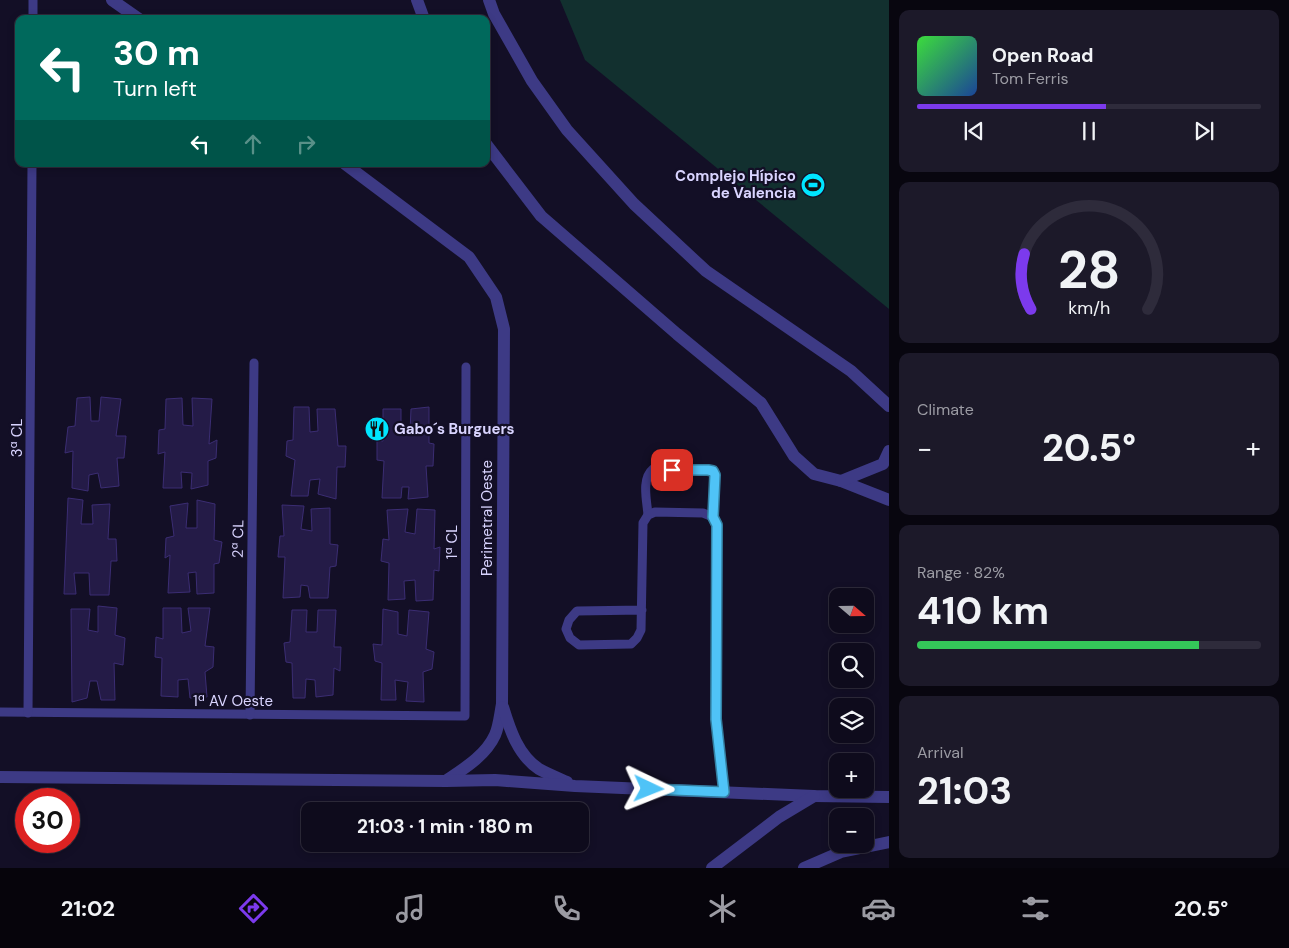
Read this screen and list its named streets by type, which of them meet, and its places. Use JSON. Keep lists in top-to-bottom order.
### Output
{
  "streets": {
    "street": ["Perimetral Oeste"],
    "lane": [
      "3ª CL",
      "2ª CL",
      "1ª CL",
      "1ª AV Oeste"
    ]
  },
  "crossings": [
    ["3ª CL", "1ª AV Oeste"],
    ["2ª CL", "1ª AV Oeste"],
    ["1ª CL", "1ª AV Oeste"]
  ],
  "places": {
    "sports": ["Complejo Hípico de Valencia"],
    "restaurant": ["Gabo´s Burguers"]
  },
  "north": "right",
  "page": {
    "turn": ["30 m", "Turn left"],
    "song": ["Open Road", "Tom Ferris"],
    "tile": [
      "Climate",
      ["Range · 82%", "410 km"],
      ["Arrival", "21:03"]
    ],
    "heat": ["−", "20.5°", "+"],
    "map_buttons": ["+", "−"],
    "limit": "30",
    "trip": "21:03 · 1 min · 180 m",
    "tabs": ["21:02", "20.5°"],
    "gauge": ["28", "km/h"]
  }
}
